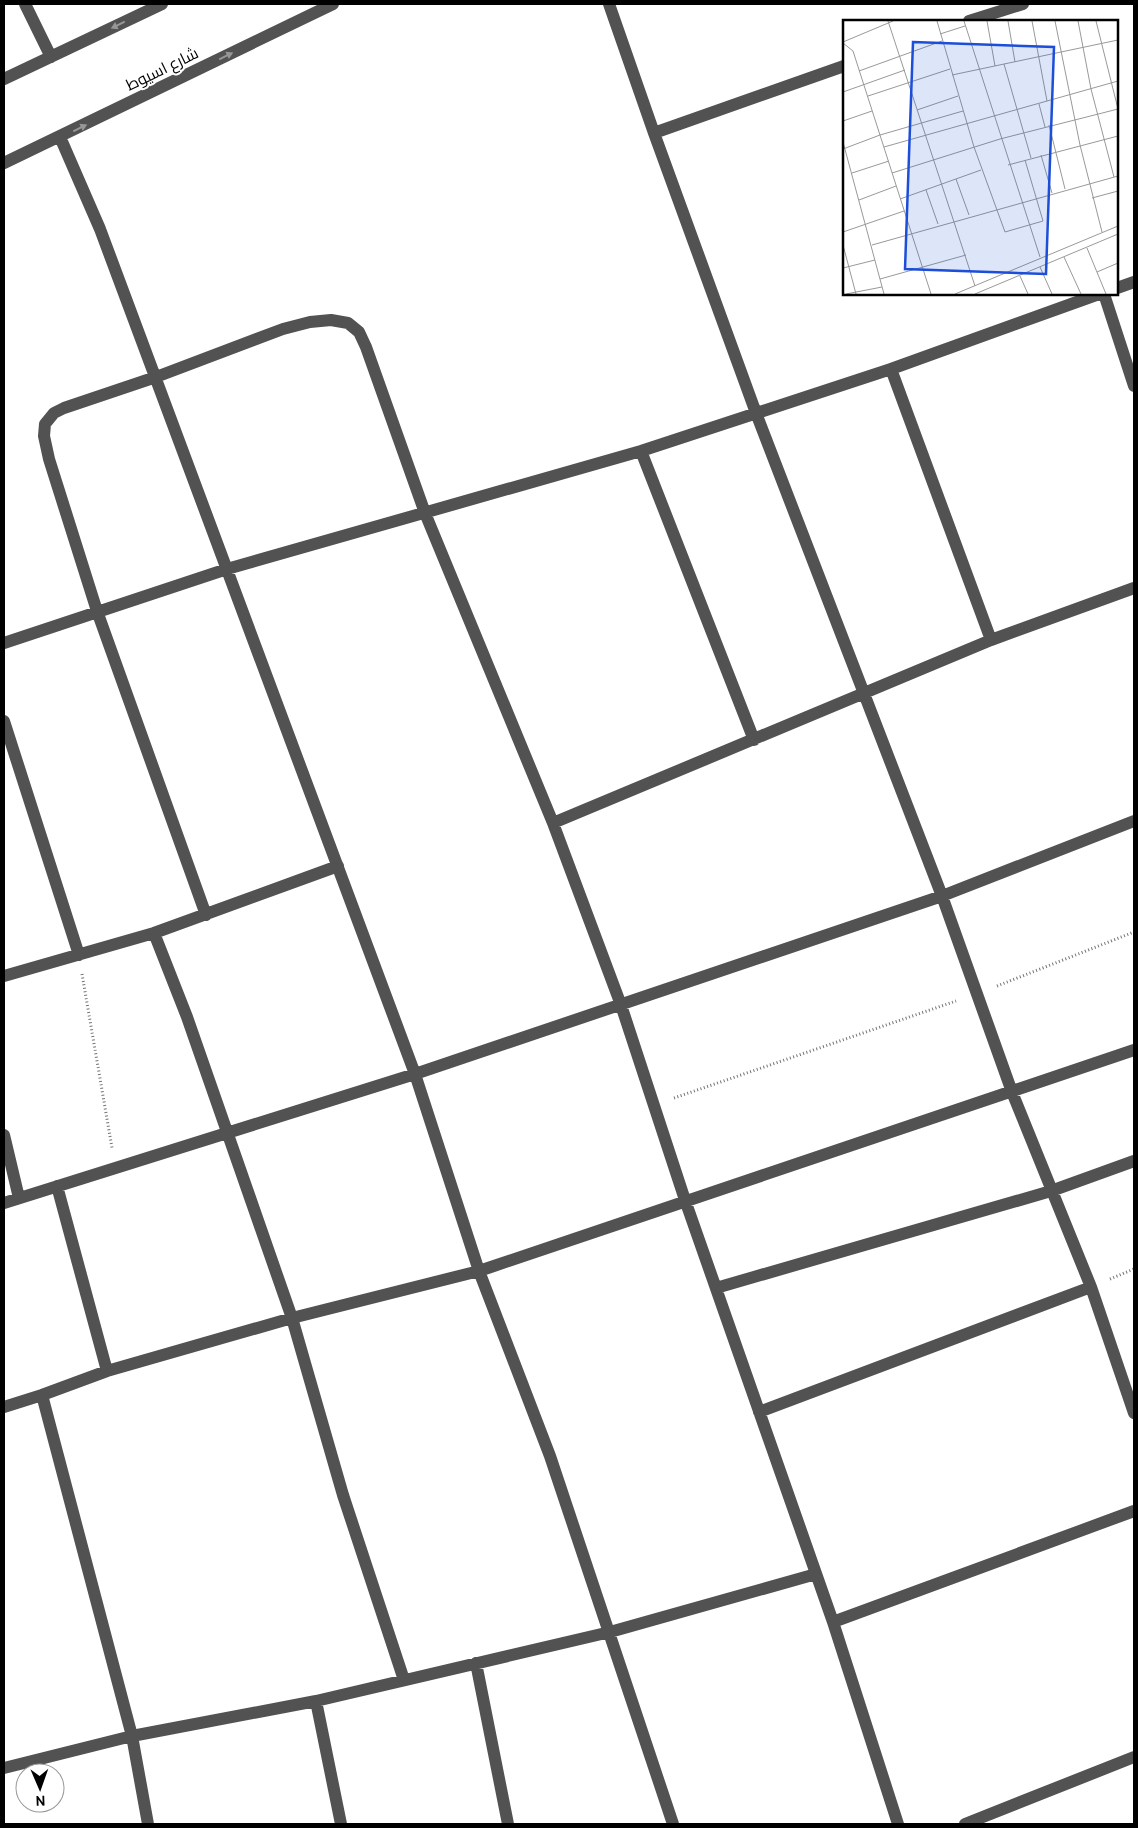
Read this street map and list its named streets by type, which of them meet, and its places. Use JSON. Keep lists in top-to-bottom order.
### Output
{
  "streets": {
    "street": ["شارع اسيوط"]
  },
  "north": "bottom"
}
